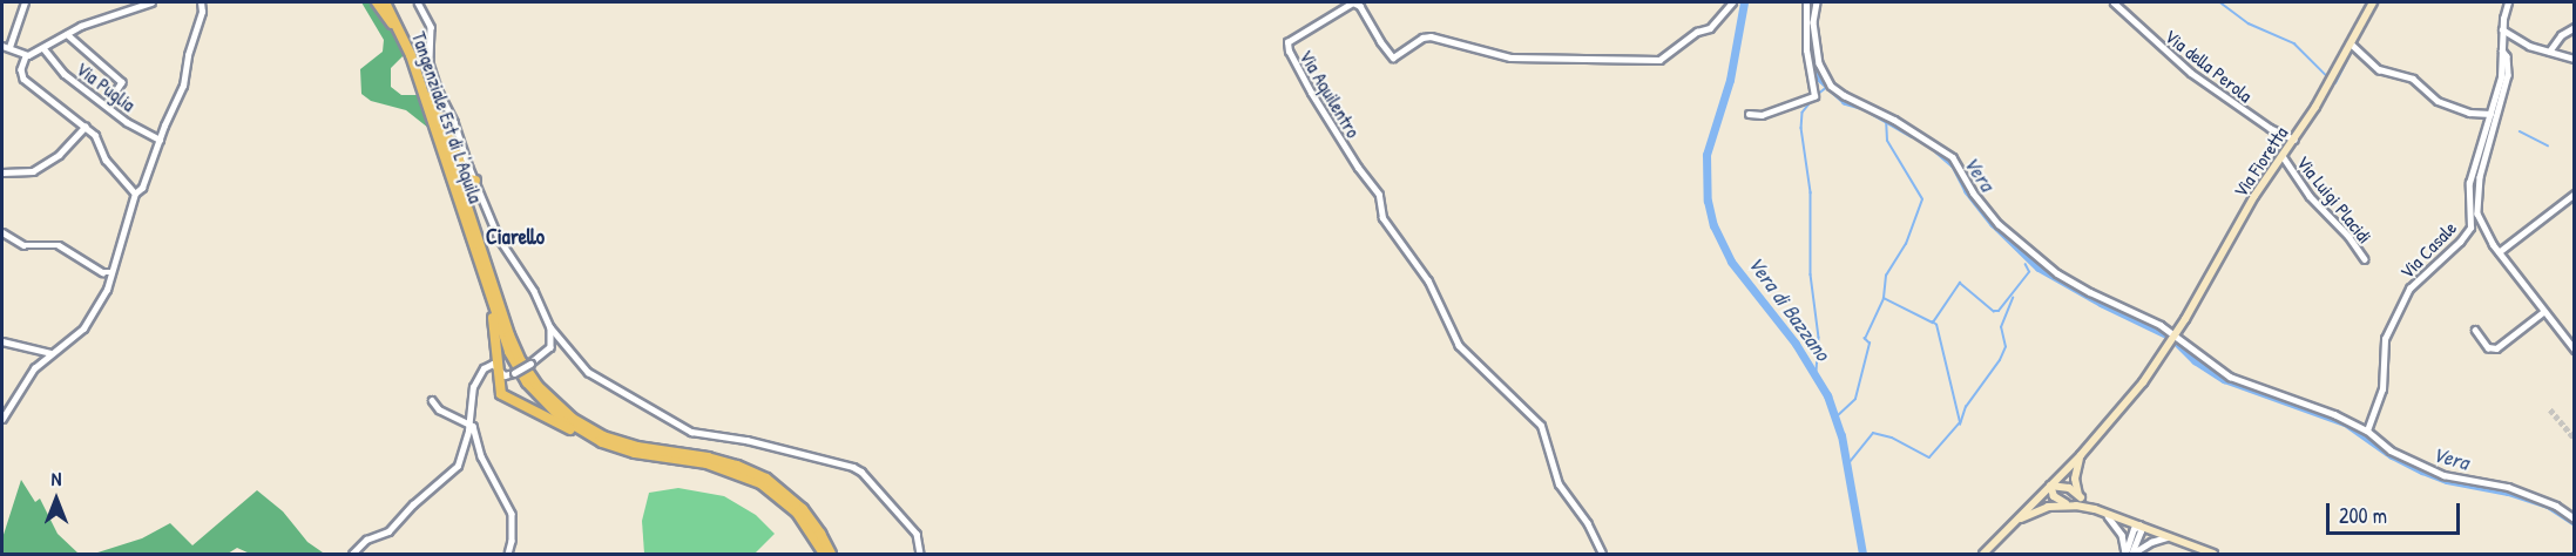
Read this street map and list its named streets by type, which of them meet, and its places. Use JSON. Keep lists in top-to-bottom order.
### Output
{
  "streets": {
    "highway": ["Tangenziale Est di L'Aquila"],
    "main road": ["Via Fioretta"],
    "street": [
      "Via della Perola",
      "Via Puglia",
      "Via Aquilentro",
      "Via Luigi Placidi",
      "Via Casale"
    ]
  },
  "crossings": [
    ["Via della Perola", "Via Fioretta"],
    ["Via Fioretta", "Via Luigi Placidi"]
  ],
  "districts": ["Ciarello"],
  "water": ["Vera", "Vera di Bazzano"],
  "scale_bar": "200 m",
  "north": "top"
}
